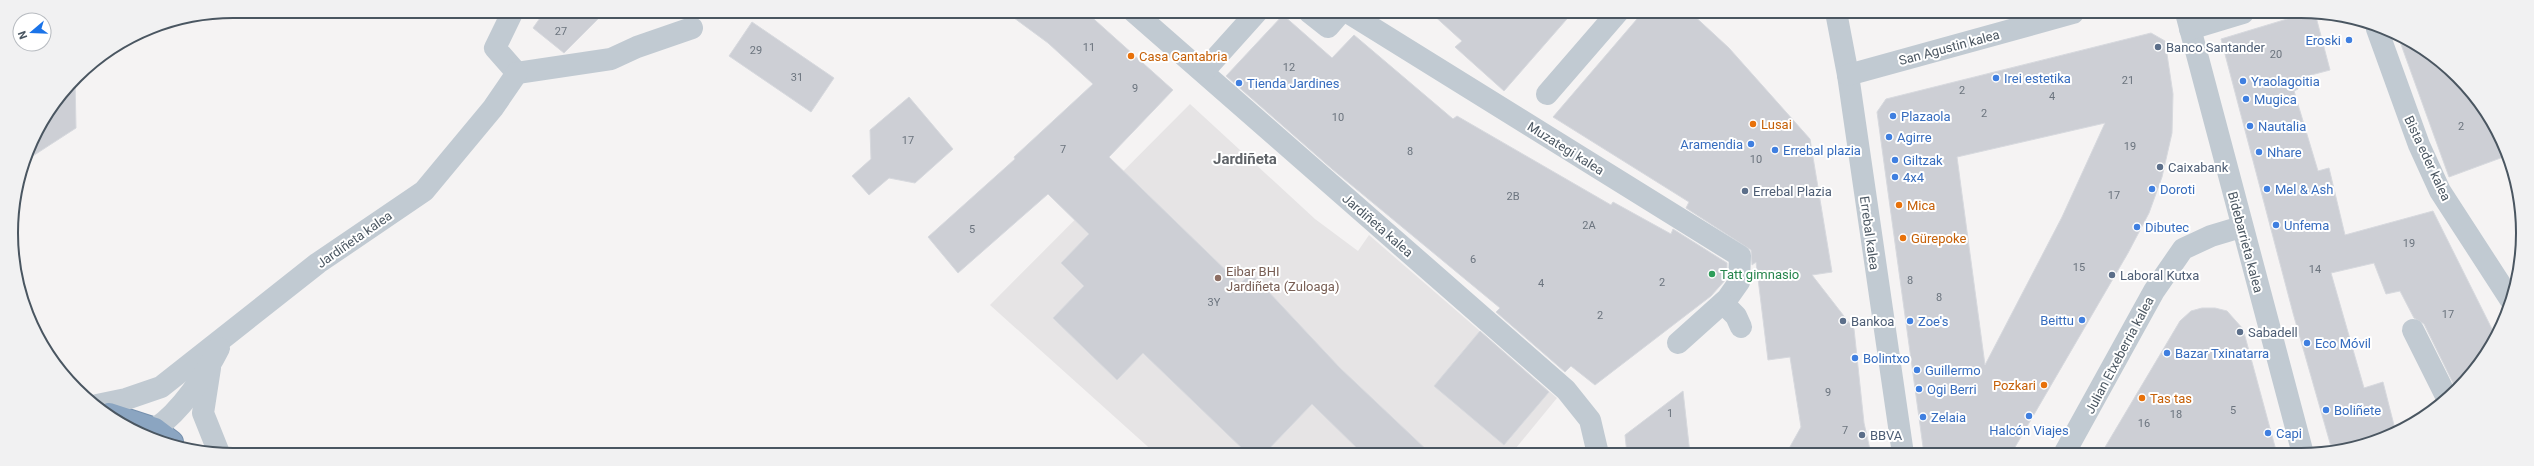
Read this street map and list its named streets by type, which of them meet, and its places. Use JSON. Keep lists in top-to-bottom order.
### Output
{
  "streets": {
    "street": [
      "San Agustin kalea",
      "Muzategi kalea",
      "Bista eder kalea",
      "Jardiñeta kalea",
      "Errebal kalea",
      "Bidebarrieta kalea",
      "Julian Etxeberria kalea"
    ]
  },
  "crossings": [
    ["San Agustin kalea", "Errebal kalea"],
    ["Bidebarrieta kalea", "Julian Etxeberria kalea"]
  ],
  "districts": ["Jardiñeta"],
  "places": [
    "Eroski",
    "Banco Santander",
    "Casa Cantabria",
    "Irei estetika",
    "Yraolagoitia",
    "Tienda Jardines",
    "Mugica",
    "Plazaola",
    "Lusai",
    "Nautalia",
    "Agirre",
    "Aramendia",
    "Errebal plazia",
    "Nhare",
    "Giltzak",
    "Caixabank",
    "4x4",
    "Doroti",
    "Mel & Ash",
    "Errebal Plazia",
    "Mica",
    "Unfema",
    "Dibutec",
    "Gürepoke",
    "Tatt gimnasio",
    "Laboral Kutxa",
    "Eibar BHI Jardiñeta (Zuloaga)",
    "Beittu",
    "Bankoa",
    "Zoe's",
    "Sabadell",
    "Eco Móvil",
    "Bazar Txinatarra",
    "Bolintxo",
    "Guillermo",
    "Pozkari",
    "Ogi Berri",
    "Tas tas",
    "Boliñete",
    "Halcón Viajes",
    "Zelaia",
    "Capi",
    "BBVA"
  ],
  "house_numbers": [
    "27",
    "11",
    "29",
    "20",
    "12",
    "31",
    "21",
    "9",
    "2",
    "4",
    "2",
    "10",
    "2",
    "17",
    "19",
    "7",
    "8",
    "10",
    "17",
    "2B",
    "2A",
    "5",
    "19",
    "6",
    "15",
    "14",
    "8",
    "2",
    "4",
    "8",
    "3Y",
    "17",
    "2",
    "9",
    "5",
    "1",
    "18",
    "16",
    "7"
  ],
  "north": "left"
}
